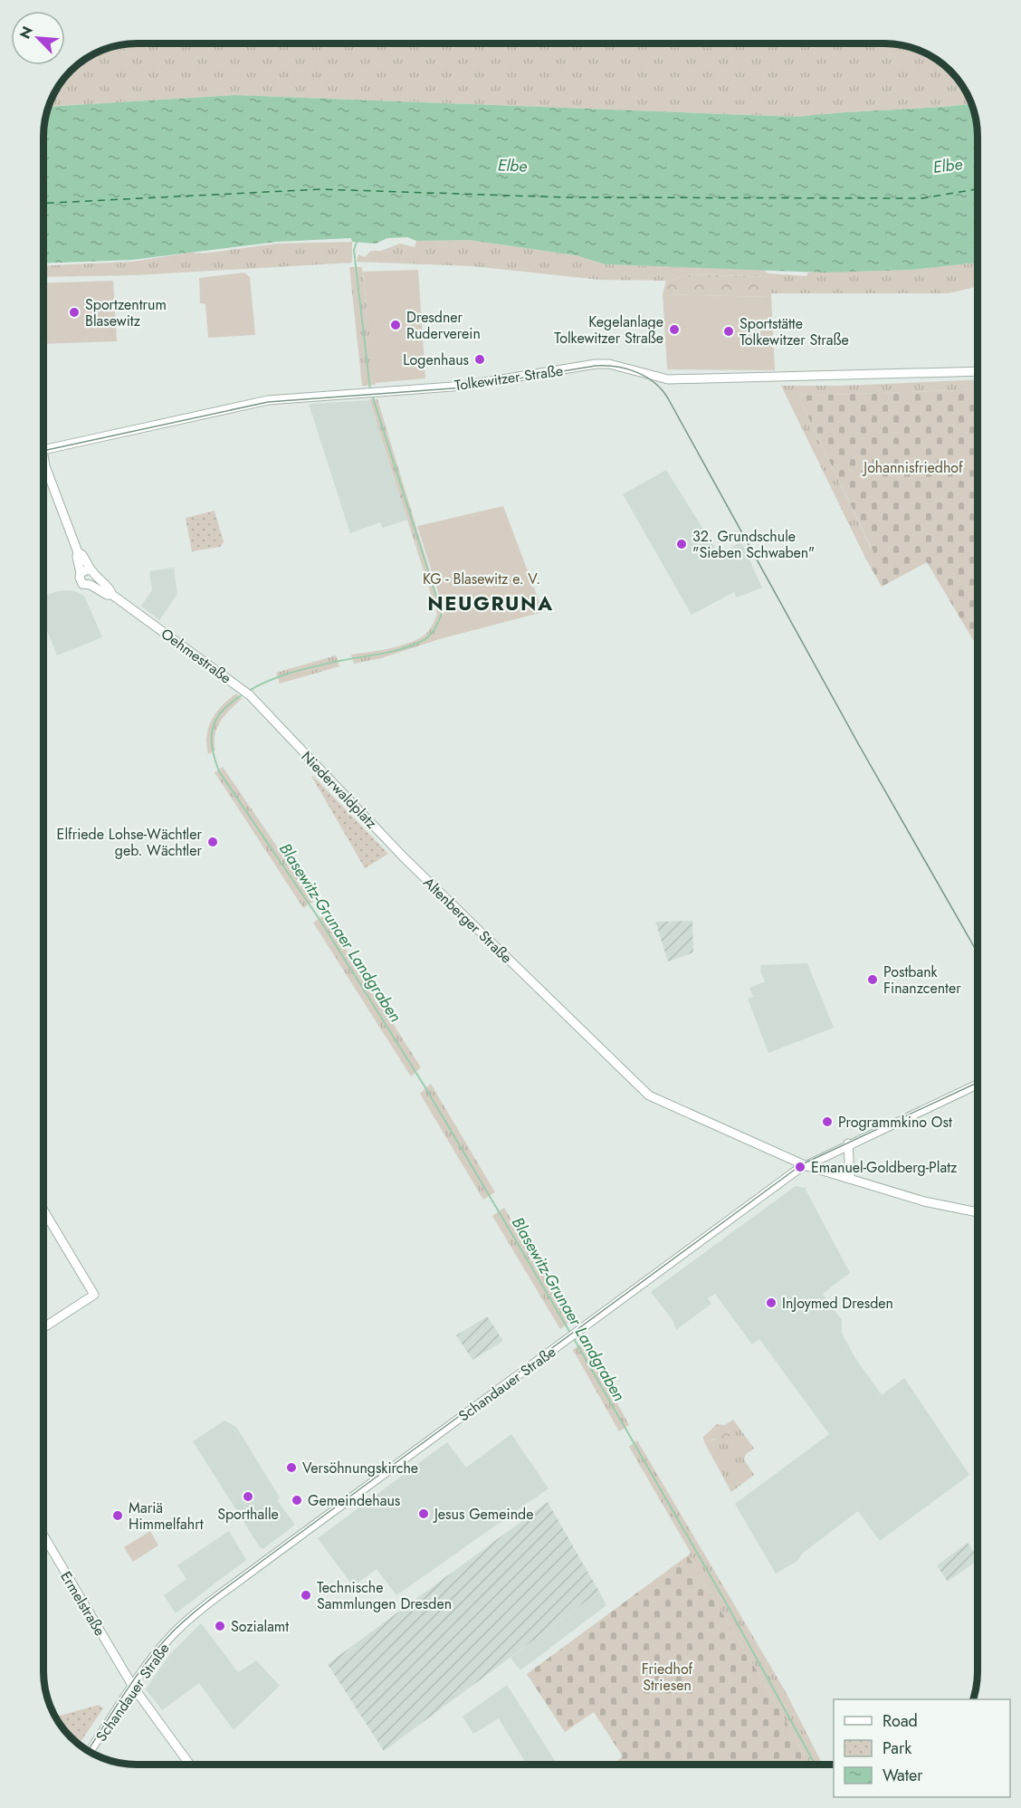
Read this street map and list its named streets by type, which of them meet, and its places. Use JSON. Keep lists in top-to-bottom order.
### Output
{
  "streets": {
    "main road": [
      "Tolkewitzer Straße",
      "Oehmestraße",
      "Niederwaldplatz",
      "Altenberger Straße",
      "Schandauer Straße",
      "Ermelstraße"
    ]
  },
  "crossings": [
    ["Oehmestraße", "Niederwaldplatz"],
    ["Niederwaldplatz", "Altenberger Straße"],
    ["Altenberger Straße", "Schandauer Straße"],
    ["Schandauer Straße", "Ermelstraße"]
  ],
  "districts": ["NEUGRUNA"],
  "water": ["Elbe", "Blasewitz‐Grunaer Landgraben"],
  "parks": ["Johannisfriedhof", "KG - Blasewitz e. V.", "Friedhof Striesen"],
  "places": [
    "Sportzentrum Blasewitz",
    "Dresdner Ruderverein",
    "Kegelanlage Tolkewitzer Straße",
    "Sportstätte Tolkewitzer Straße",
    "Logenhaus",
    "32. Grundschule \"Sieben Schwaben\"",
    "Elfriede Lohse-Wächtler geb. Wächtler",
    "Postbank Finanzcenter",
    "Programmkino Ost",
    "Emanuel-Goldberg-Platz",
    "InJoymed Dresden",
    "Versöhnungskirche",
    "Sporthalle",
    "Gemeindehaus",
    "Jesus Gemeinde",
    "Mariä Himmelfahrt",
    "Technische Sammlungen Dresden",
    "Sozialamt"
  ],
  "legend": ["Road", "Park", "Water"],
  "north": "top left"
}
